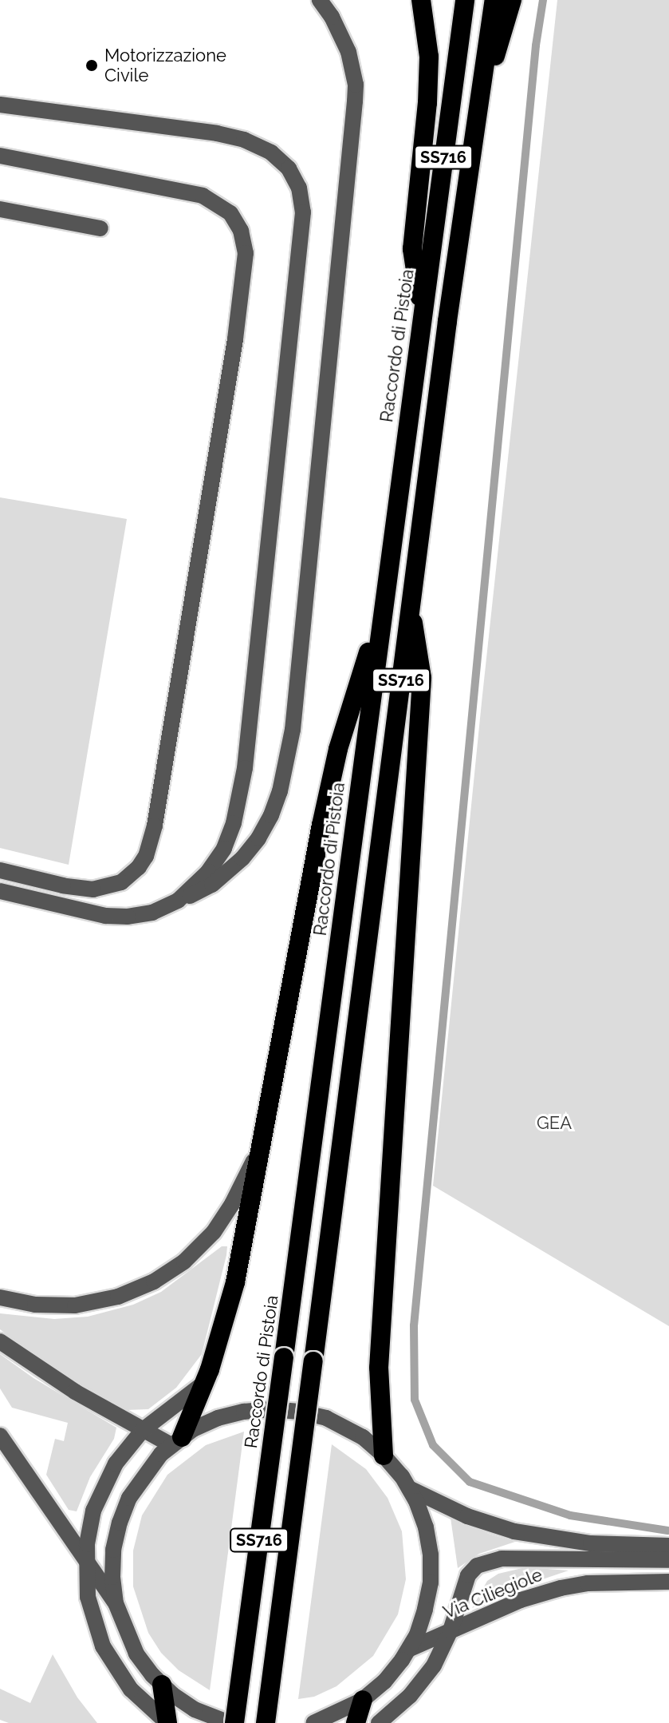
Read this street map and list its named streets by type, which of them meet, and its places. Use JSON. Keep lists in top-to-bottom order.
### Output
{
  "streets": {
    "highway": ["SS716", "Raccordo di Pistoia"],
    "street": ["Via Ciliegiole"]
  },
  "crossings": [
    ["Raccordo di Pistoia", "Via Ciliegiole"]
  ],
  "parks": ["GEA"],
  "places": ["Motorizzazione Civile"]
}
